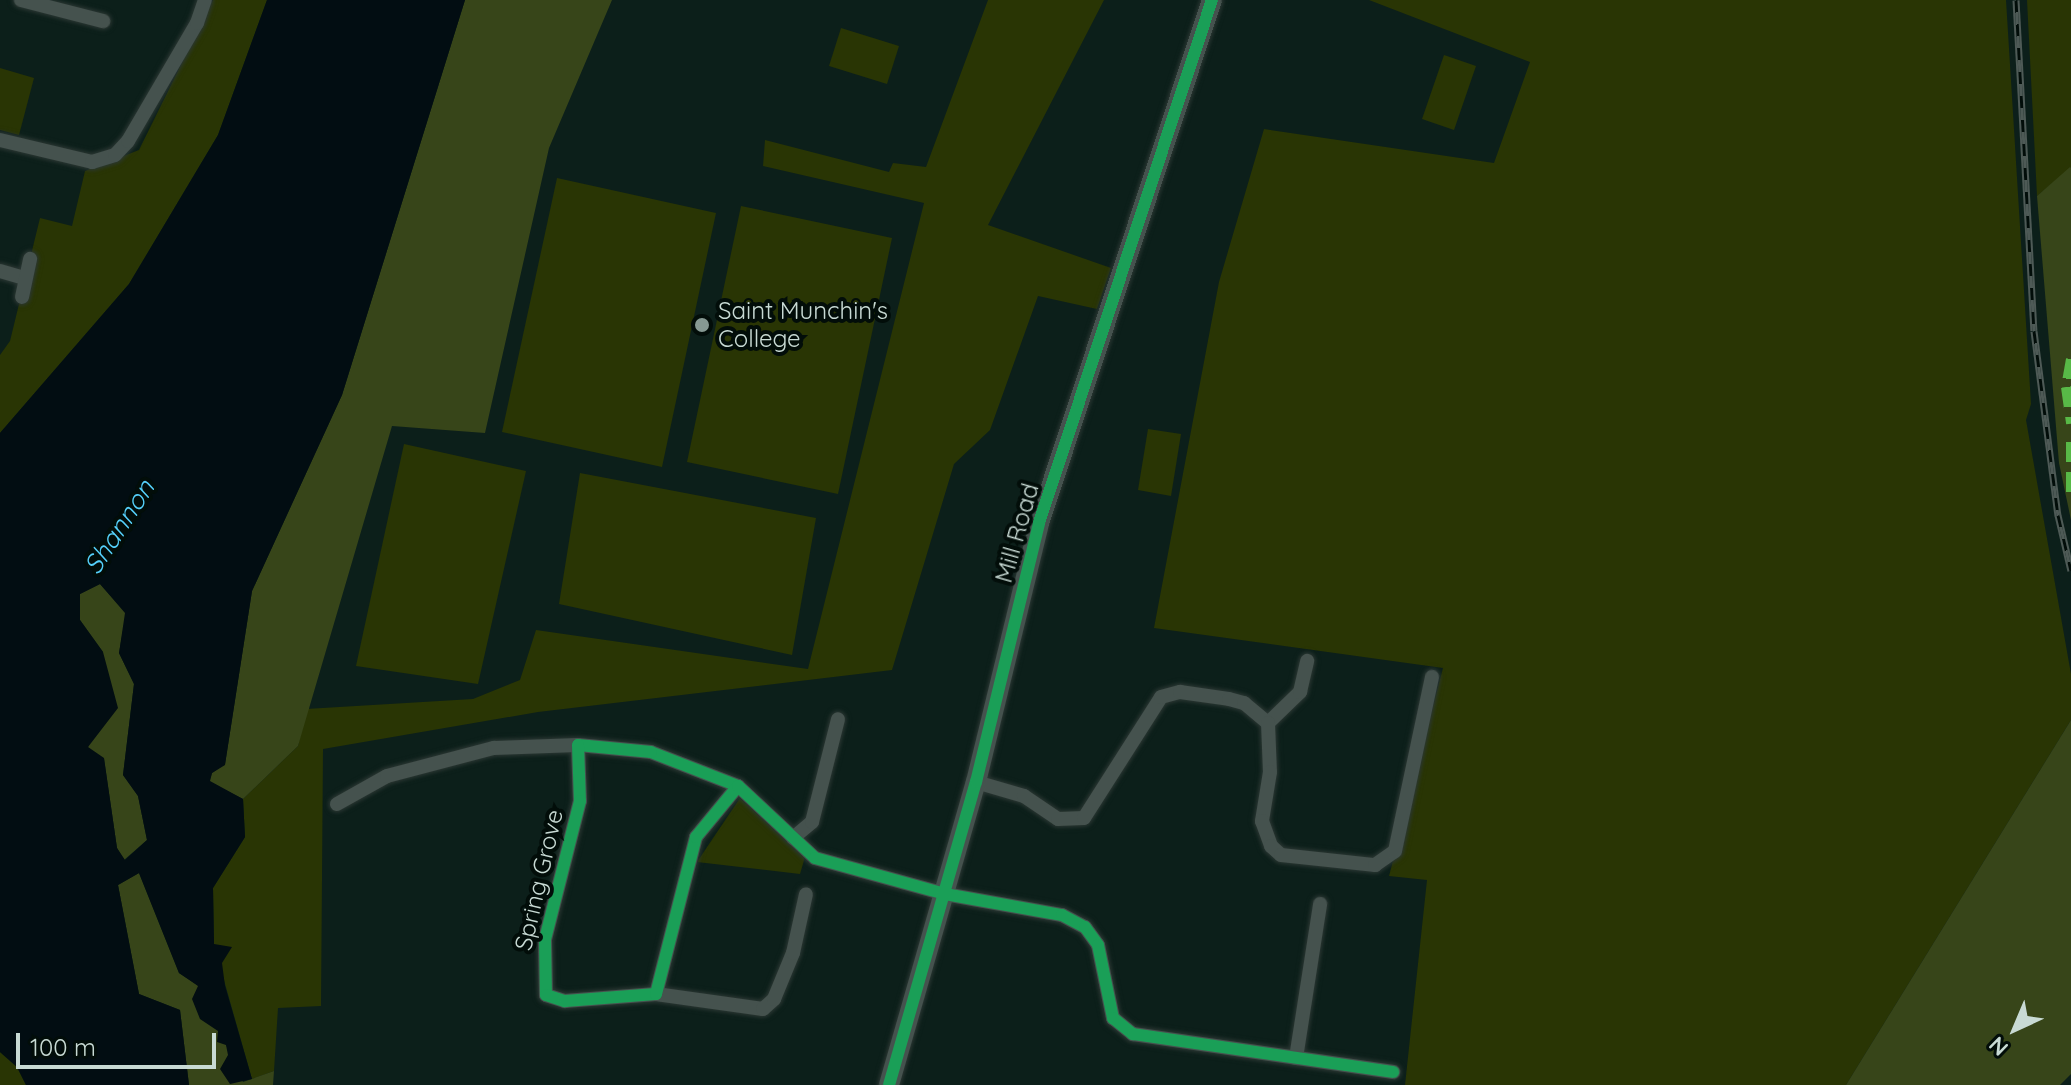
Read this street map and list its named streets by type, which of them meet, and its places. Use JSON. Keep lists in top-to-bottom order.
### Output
{
  "streets": {
    "street": ["Mill Road", "Spring Grove"]
  },
  "water": ["Shannon"],
  "places": ["Saint Munchin's College"],
  "scale_bar": "100 m",
  "north": "bottom left"
}
